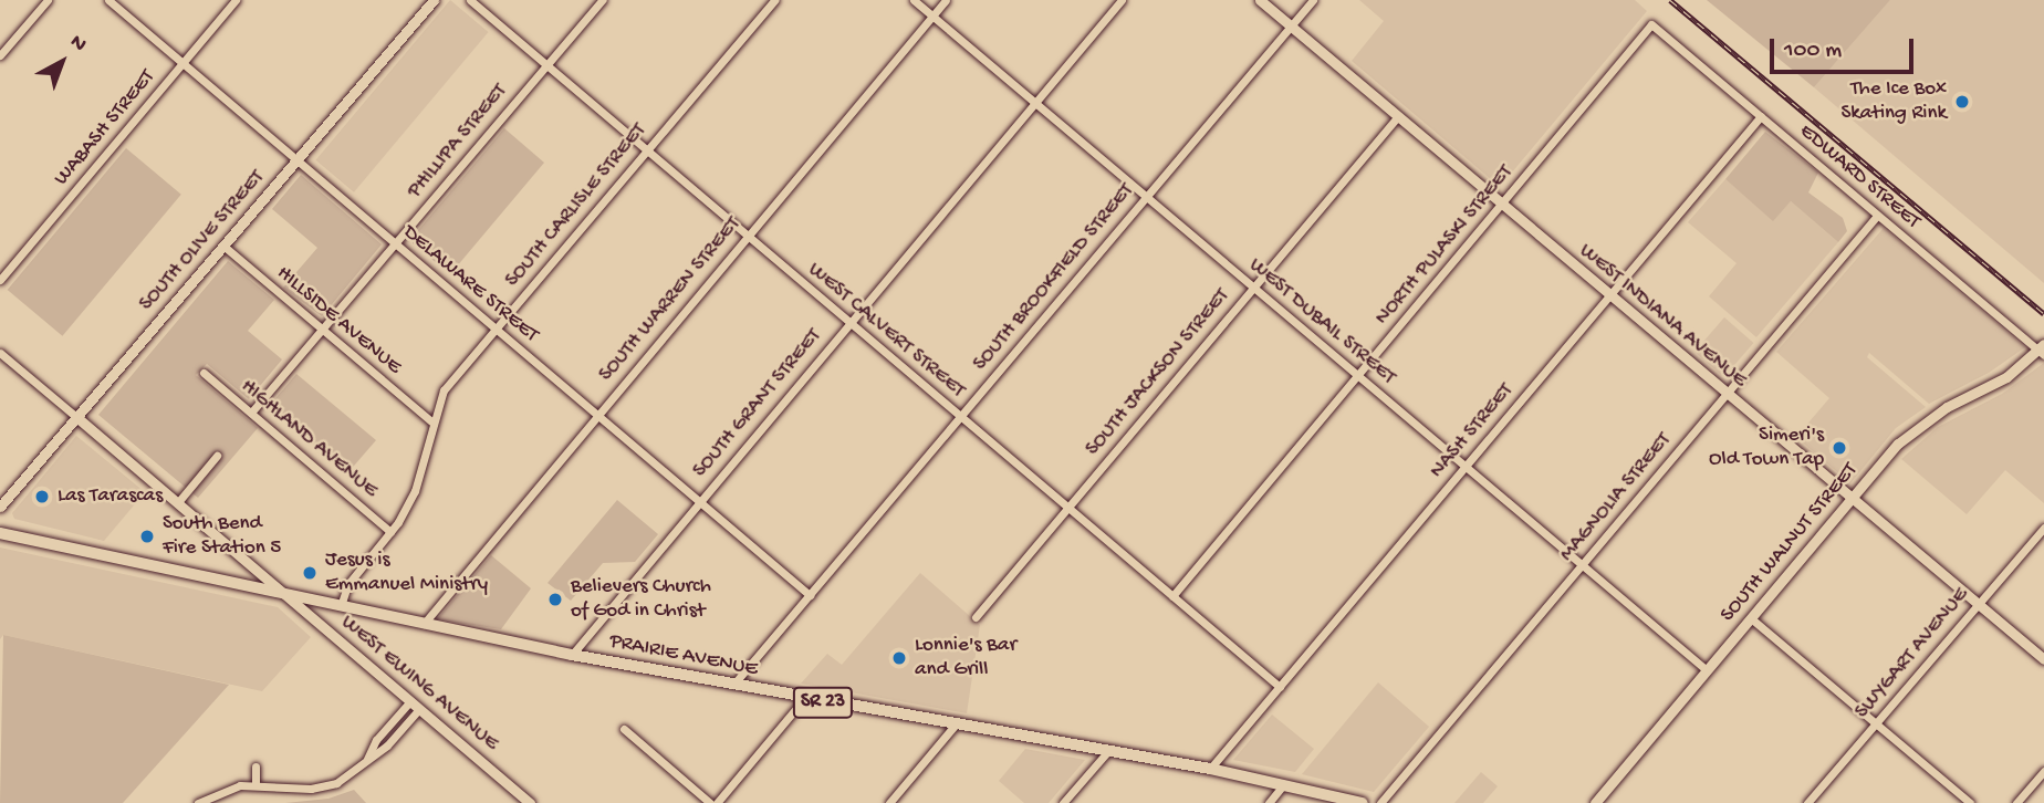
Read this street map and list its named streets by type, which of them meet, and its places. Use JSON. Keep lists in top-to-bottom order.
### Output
{
  "streets": {
    "main road": ["PRAIRIE AVENUE", "SR 23"],
    "street": [
      "WABASH STREET",
      "PHILLIPA STREET",
      "EDWARD STREET",
      "SOUTH CARLISLE STREET",
      "SOUTH OLIVE STREET",
      "NORTH PULASKI STREET",
      "SOUTH BROOKFIELD STREET",
      "DELAWARE STREET",
      "SOUTH WARREN STREET",
      "WEST INDIANA AVENUE",
      "HILLSIDE AVENUE",
      "WEST DUBAIL STREET",
      "WEST CALVERT STREET",
      "SOUTH JACKSON STREET",
      "SOUTH GRANT STREET",
      "NASH STREET",
      "HIGHLAND AVENUE",
      "MAGNOLIA STREET",
      "SOUTH WALNUT STREET",
      "SWYGART AVENUE",
      "WEST EWING AVENUE"
    ]
  },
  "crossings": [
    ["WABASH STREET", "DELAWARE STREET"],
    ["PHILLIPA STREET", "DELAWARE STREET"],
    ["PHILLIPA STREET", "HILLSIDE AVENUE"],
    ["PHILLIPA STREET", "WEST CALVERT STREET"],
    ["PHILLIPA STREET", "HIGHLAND AVENUE"],
    ["EDWARD STREET", "NORTH PULASKI STREET"],
    ["EDWARD STREET", "NASH STREET"],
    ["EDWARD STREET", "MAGNOLIA STREET"],
    ["EDWARD STREET", "SOUTH WALNUT STREET"],
    ["SOUTH CARLISLE STREET", "DELAWARE STREET"],
    ["SOUTH CARLISLE STREET", "HILLSIDE AVENUE"],
    ["SOUTH CARLISLE STREET", "WEST CALVERT STREET"],
    ["SOUTH CARLISLE STREET", "HIGHLAND AVENUE"],
    ["SOUTH CARLISLE STREET", "PRAIRIE AVENUE"],
    ["SOUTH OLIVE STREET", "DELAWARE STREET"],
    ["SOUTH OLIVE STREET", "HILLSIDE AVENUE"],
    ["SOUTH OLIVE STREET", "WEST EWING AVENUE"],
    ["NORTH PULASKI STREET", "WEST INDIANA AVENUE"],
    ["NORTH PULASKI STREET", "WEST DUBAIL STREET"],
    ["NORTH PULASKI STREET", "WEST CALVERT STREET"],
    ["SOUTH BROOKFIELD STREET", "DELAWARE STREET"],
    ["SOUTH BROOKFIELD STREET", "WEST INDIANA AVENUE"],
    ["SOUTH BROOKFIELD STREET", "WEST DUBAIL STREET"],
    ["SOUTH BROOKFIELD STREET", "WEST CALVERT STREET"],
    ["SOUTH BROOKFIELD STREET", "PRAIRIE AVENUE"],
    ["DELAWARE STREET", "SOUTH WARREN STREET"],
    ["DELAWARE STREET", "SOUTH GRANT STREET"],
    ["SOUTH WARREN STREET", "WEST DUBAIL STREET"],
    ["SOUTH WARREN STREET", "WEST CALVERT STREET"],
    ["SOUTH WARREN STREET", "PRAIRIE AVENUE"],
    ["WEST INDIANA AVENUE", "SOUTH JACKSON STREET"],
    ["WEST INDIANA AVENUE", "NASH STREET"],
    ["WEST INDIANA AVENUE", "MAGNOLIA STREET"],
    ["WEST INDIANA AVENUE", "SOUTH WALNUT STREET"],
    ["WEST INDIANA AVENUE", "SWYGART AVENUE"],
    ["WEST DUBAIL STREET", "SOUTH JACKSON STREET"],
    ["WEST DUBAIL STREET", "SOUTH GRANT STREET"],
    ["WEST DUBAIL STREET", "NASH STREET"],
    ["WEST DUBAIL STREET", "MAGNOLIA STREET"],
    ["WEST DUBAIL STREET", "SOUTH WALNUT STREET"],
    ["WEST CALVERT STREET", "SOUTH JACKSON STREET"],
    ["WEST CALVERT STREET", "SOUTH GRANT STREET"],
    ["WEST CALVERT STREET", "NASH STREET"],
    ["SOUTH GRANT STREET", "PRAIRIE AVENUE"],
    ["NASH STREET", "PRAIRIE AVENUE"],
    ["PRAIRIE AVENUE", "WEST EWING AVENUE"]
  ],
  "places": [
    "The Ice Box Skating Rink",
    "Simeri's Old Town Tap",
    "Las Tarascas",
    "South Bend Fire Station 5",
    "Jesus is Emmanuel Ministry",
    "Believers Church of God in Christ",
    "Lonnie's Bar and Grill"
  ],
  "scale_bar": "100 m",
  "north": "top right"
}
